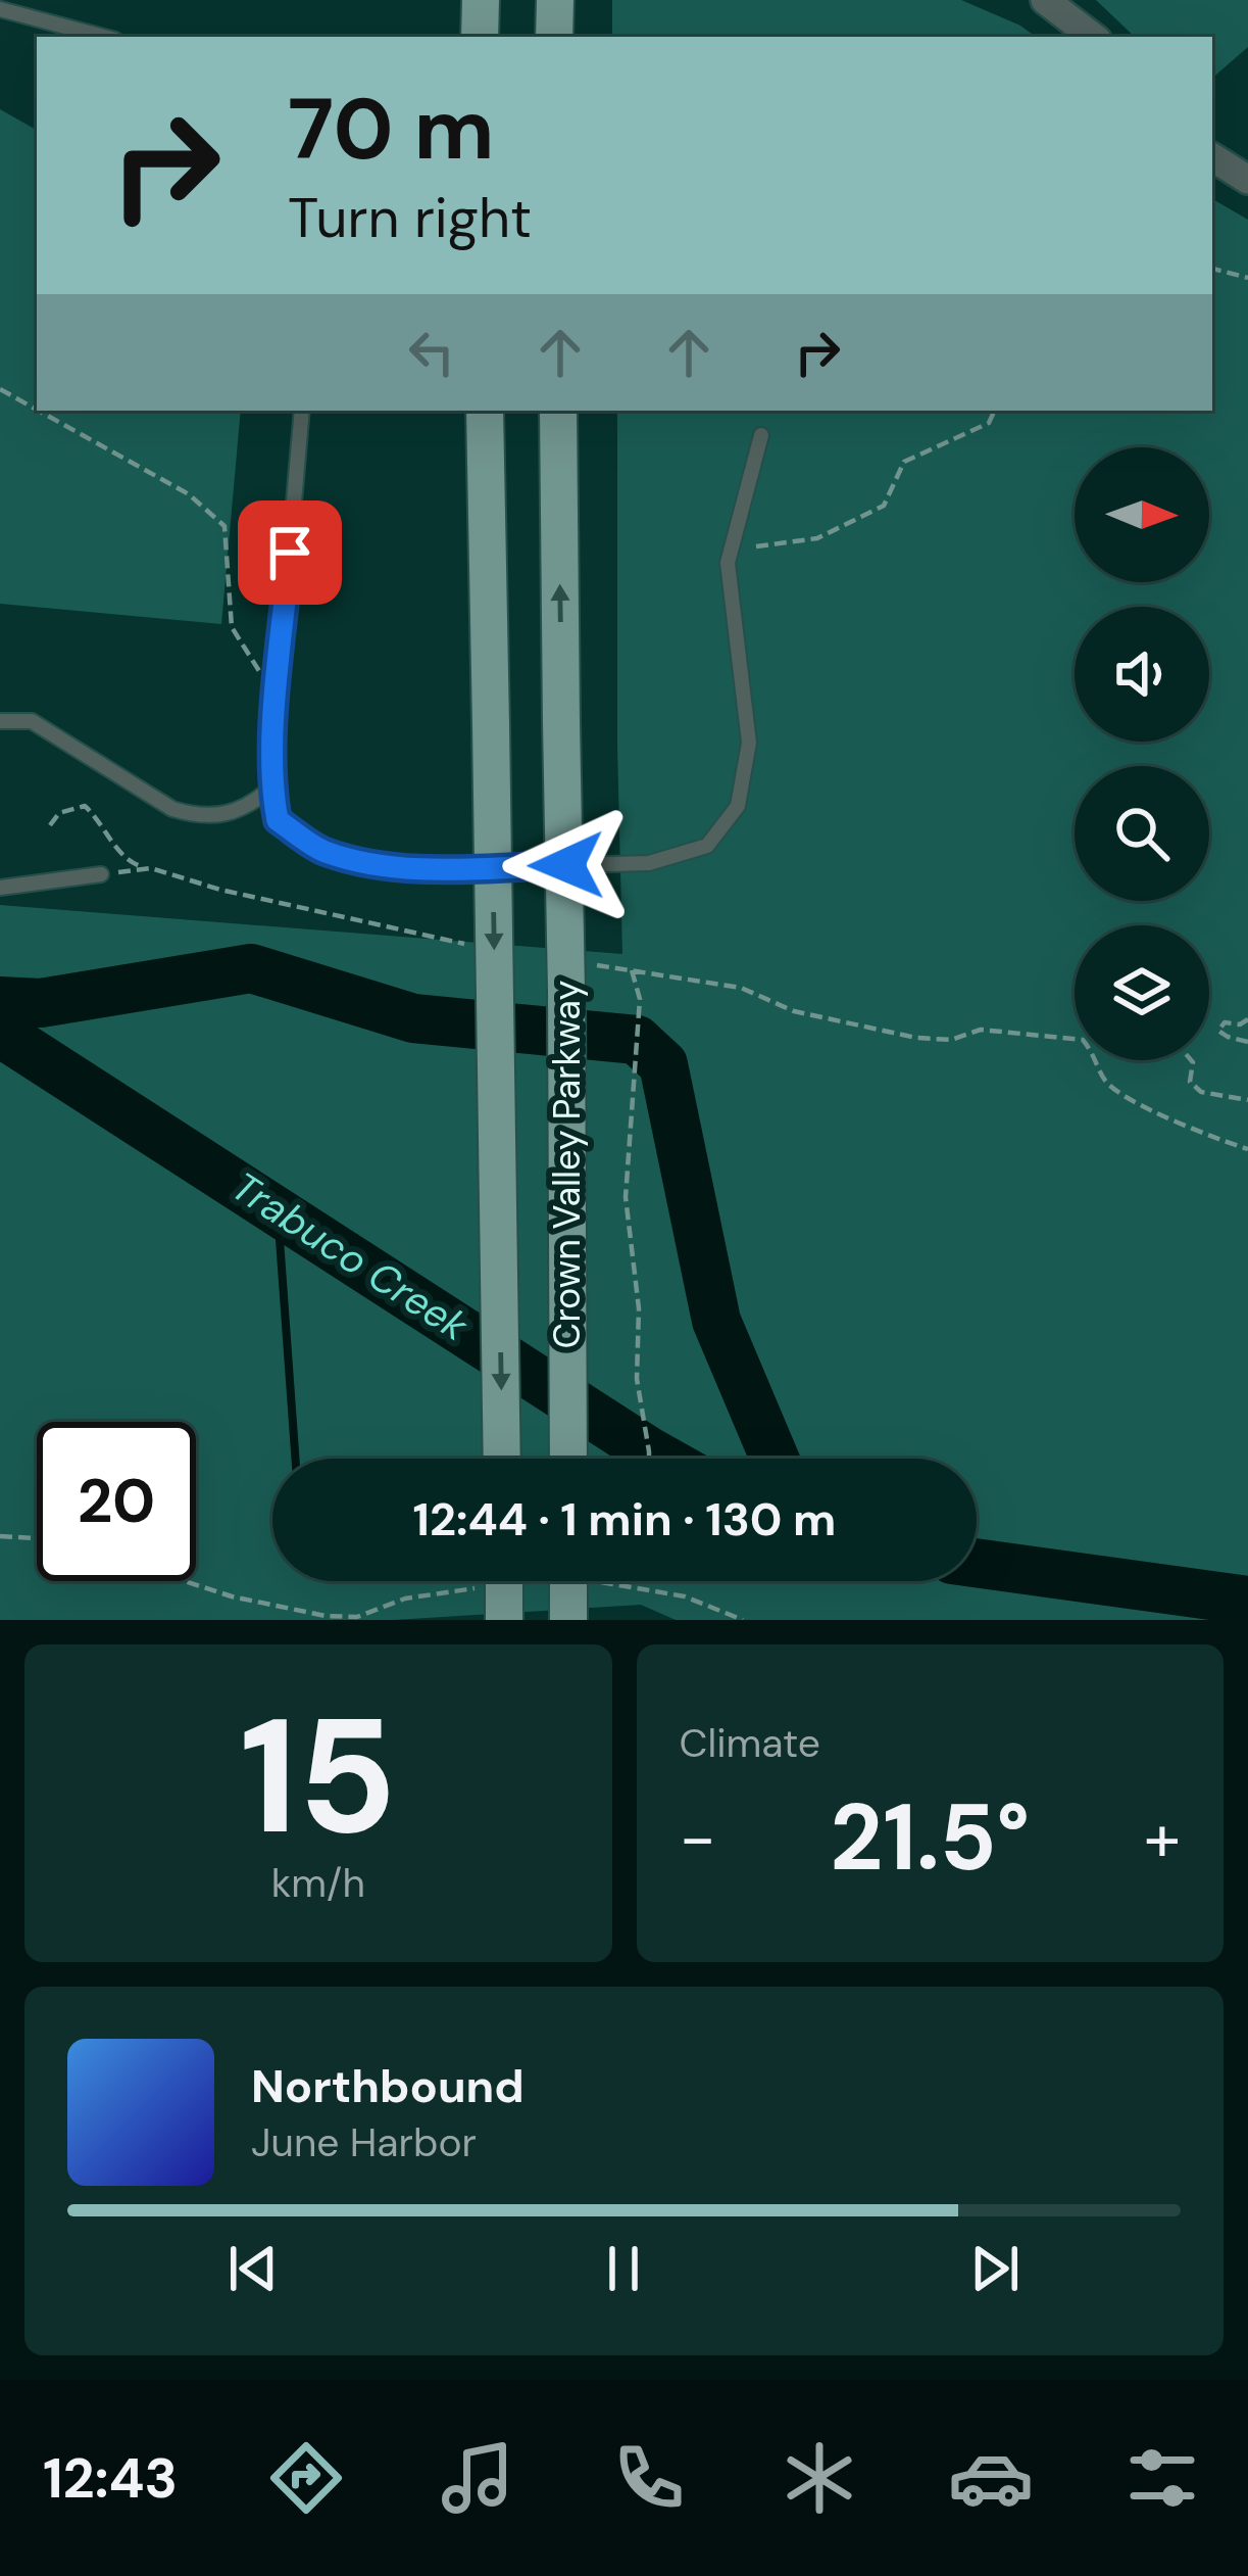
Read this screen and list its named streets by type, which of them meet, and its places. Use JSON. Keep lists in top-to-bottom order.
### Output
{
  "streets": {
    "main road": ["Crown Valley Parkway"]
  },
  "water": ["Trabuco Creek"],
  "north": "right",
  "page": {
    "turn": ["70 m", "Turn right"],
    "limit": "20",
    "trip": "12:44 · 1 min · 130 m",
    "tile": [
      ["15", "km/h"],
      "Climate"
    ],
    "heat": ["−", "21.5°", "+"],
    "song": ["Northbound", "June Harbor"],
    "tabs": "12:43"
  }
}
